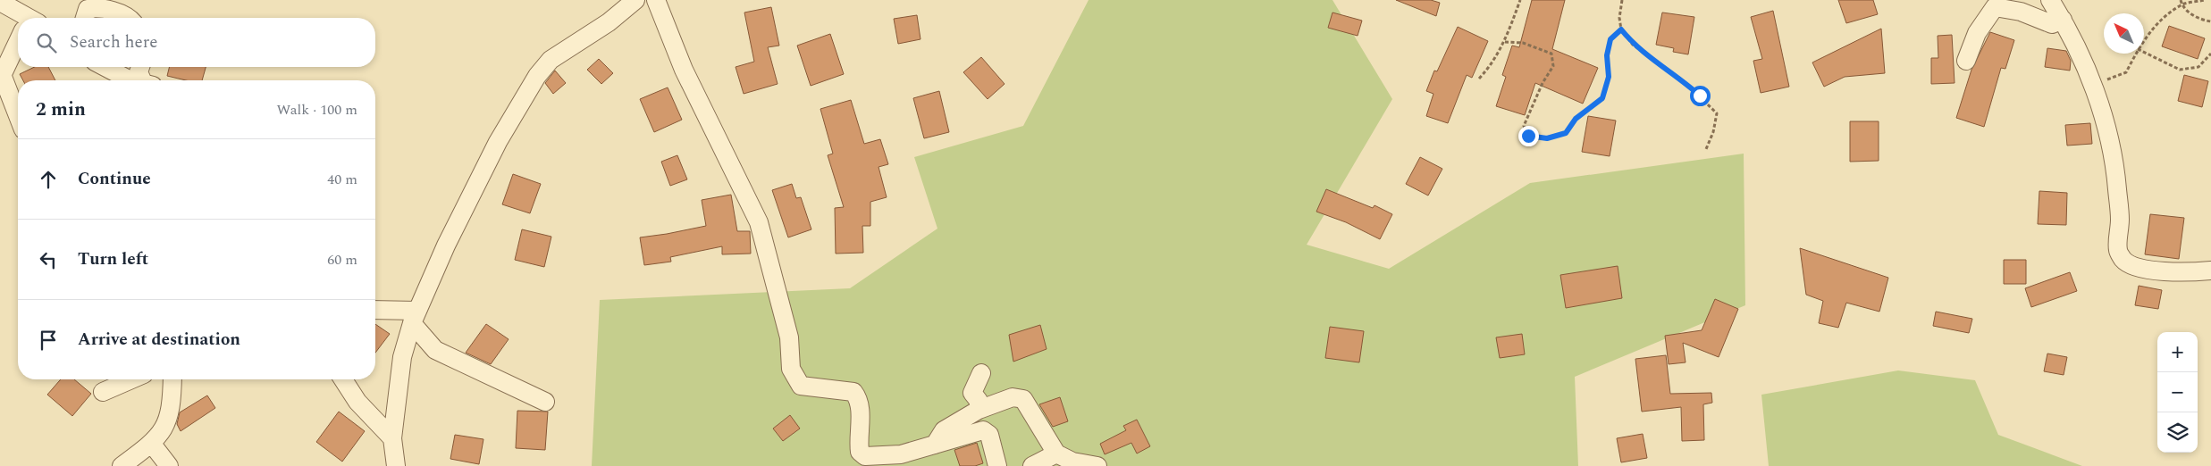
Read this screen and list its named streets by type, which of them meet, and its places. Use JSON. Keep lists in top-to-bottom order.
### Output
{
  "north": "top left",
  "page": {
    "search": "Search here",
    "heading": ["2 min", "Walk · 100 m"],
    "list": [
      ["Continue", "40 m"],
      ["Turn left", "60 m"],
      "Arrive at destination"
    ],
    "map_buttons": ["+", "−"]
  }
}
